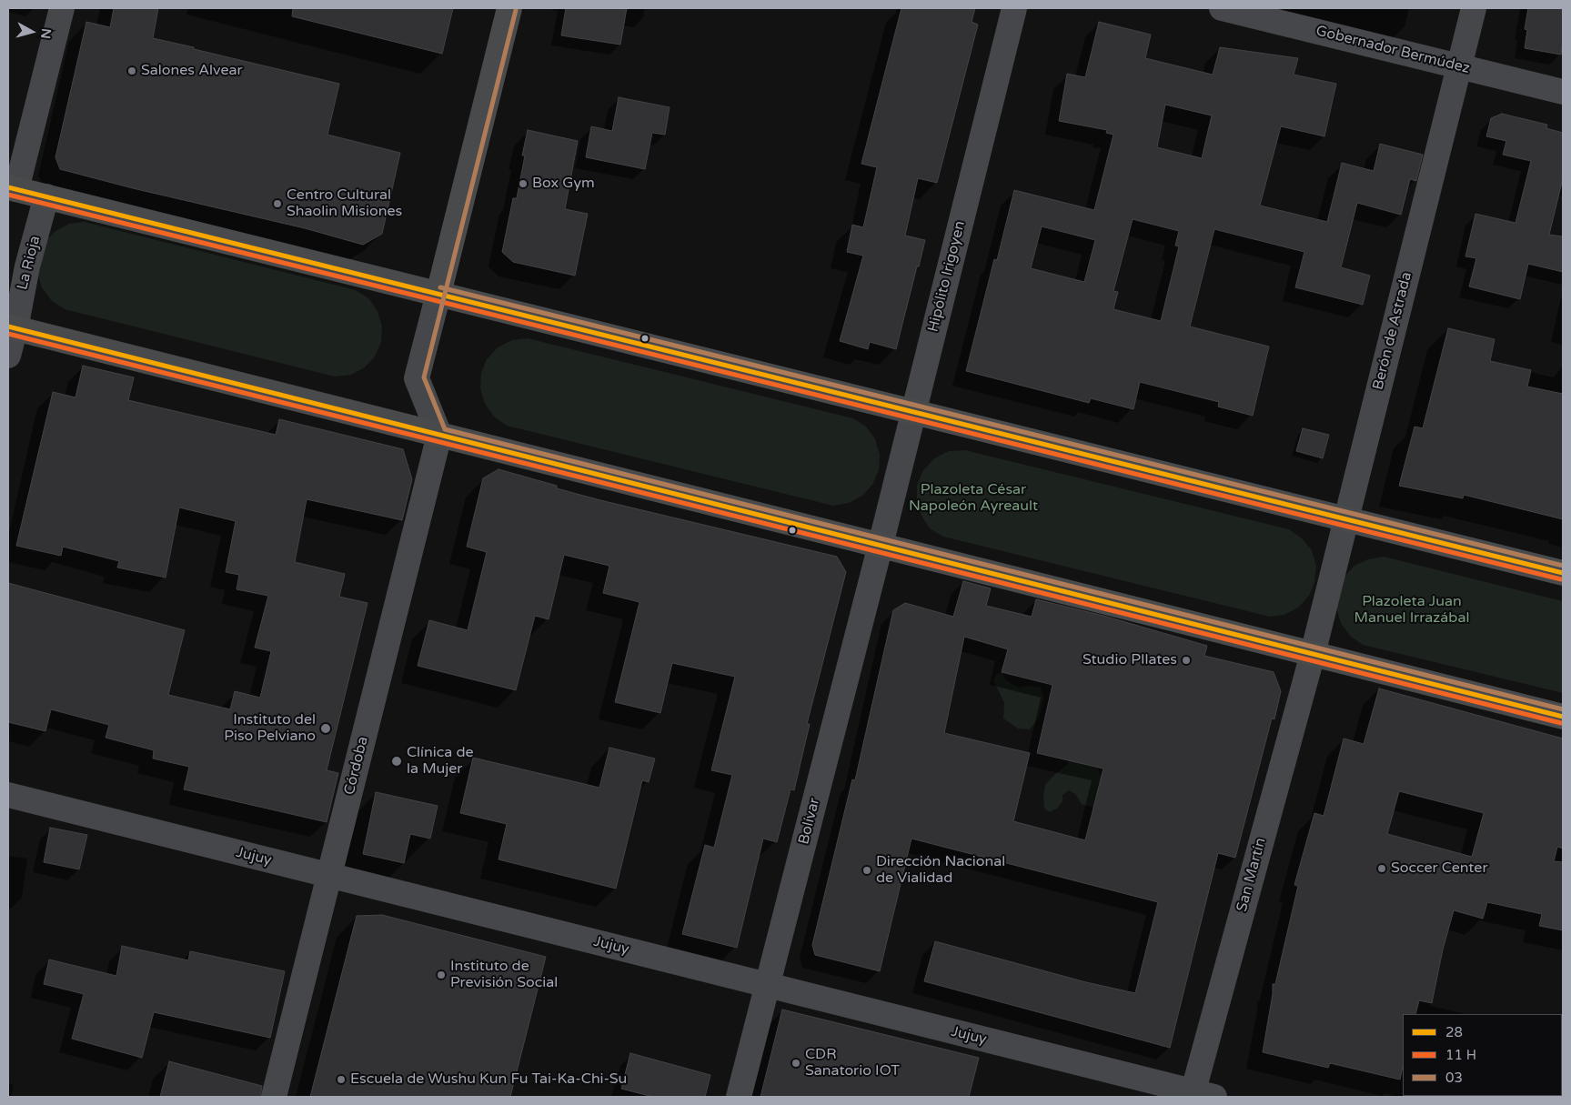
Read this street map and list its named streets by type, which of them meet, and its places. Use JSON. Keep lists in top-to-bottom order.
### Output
{
  "streets": {
    "street": [
      "Gobernador Bermúdez",
      "La Rioja",
      "Hipólito Irigoyen",
      "Berón de Astrada",
      "Córdoba",
      "Bolívar",
      "Jujuy",
      "San Martín"
    ]
  },
  "crossings": [
    ["Gobernador Bermúdez", "Berón de Astrada"],
    ["Hipólito Irigoyen", "Bolívar"],
    ["Berón de Astrada", "San Martín"],
    ["Córdoba", "Jujuy"],
    ["Bolívar", "Jujuy"],
    ["Jujuy", "San Martín"]
  ],
  "parks": ["Plazoleta César Napoleón Ayreault", "Plazoleta Juan Manuel Irrazábal"],
  "places": [
    "Salones Alvear",
    "Box Gym",
    "Centro Cultural Shaolin Misiones",
    "Studio PIlates",
    "Instituto del Piso Pelviano",
    "Clínica de la Mujer",
    "Soccer Center",
    "Dirección Nacional de Vialidad",
    "Instituto de Previsión Social",
    "CDR Sanatorio IOT",
    "Escuela de Wushu Kun Fu Tai-Ka-Chi-Su"
  ],
  "lines": ["transit line 03", "transit line 28"],
  "legend": ["28", "11 H", "03"],
  "north": "right"
}
